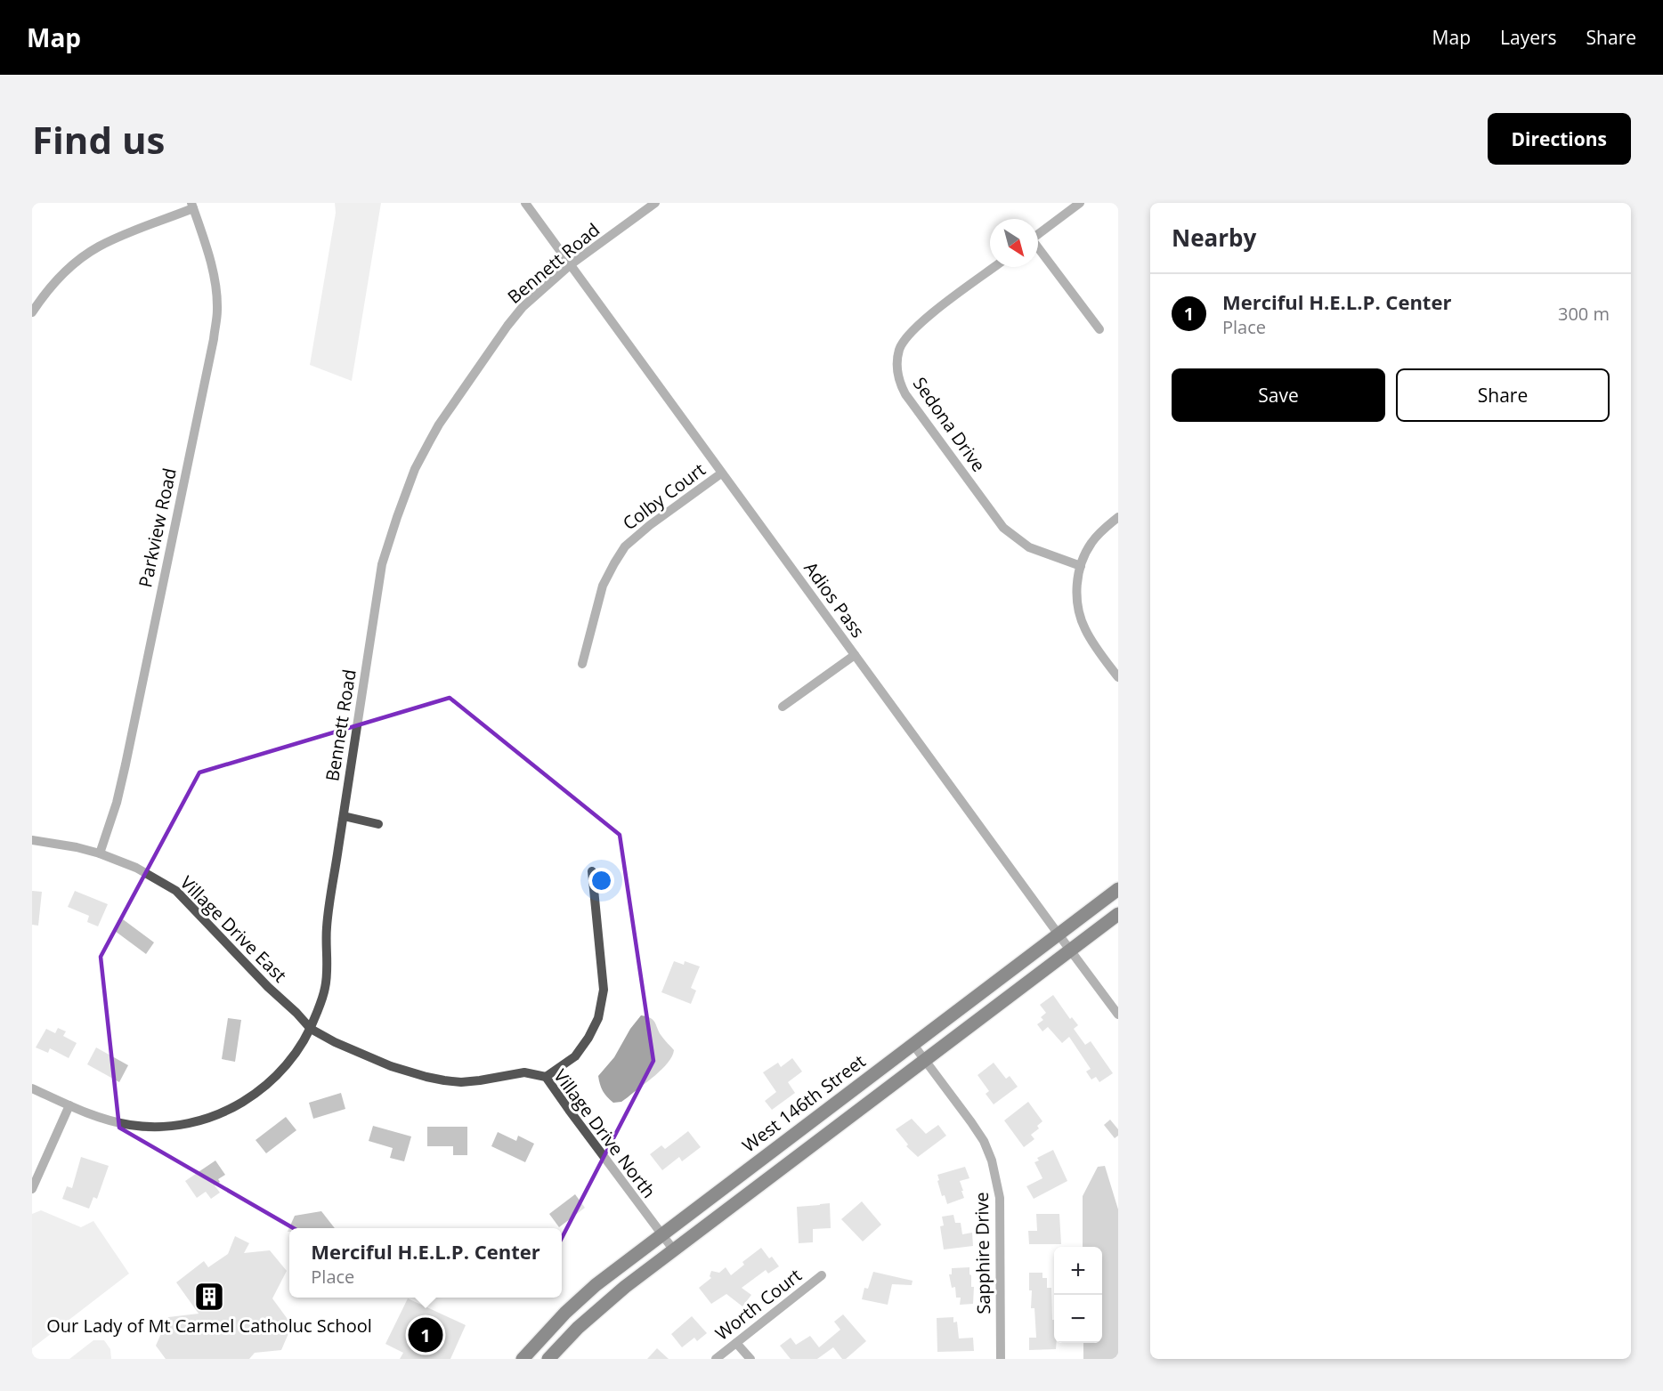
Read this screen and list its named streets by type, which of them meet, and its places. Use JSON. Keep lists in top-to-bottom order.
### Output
{
  "streets": {
    "main road": ["West 146th Street"],
    "street": [
      "Bennett Road",
      "Sedona Drive",
      "Colby Court",
      "Parkview Road",
      "Adios Pass",
      "Village Drive East",
      "Village Drive North",
      "Sapphire Drive",
      "Worth Court"
    ]
  },
  "crossings": [
    ["Bennett Road", "Adios Pass"],
    ["Bennett Road", "Village Drive East"],
    ["Bennett Road", "Village Drive North"],
    ["Colby Court", "Adios Pass"],
    ["Parkview Road", "Village Drive East"],
    ["Adios Pass", "West 146th Street"],
    ["Village Drive East", "Village Drive North"],
    ["West 146th Street", "Village Drive North"],
    ["West 146th Street", "Sapphire Drive"]
  ],
  "places": {
    "building": ["Our Lady of Mt Carmel Catholuc School"]
  },
  "north": "bottom right",
  "page": {
    "header": "Map",
    "nav": ["Map", "Layers", "Share"],
    "buttons": [
      "Directions",
      ["Save", "Share"]
    ],
    "title": "Find us",
    "heading": "Nearby",
    "list": [
      {
        "mark": "1",
        "name": "Merciful H.E.L.P. Center",
        "note": "Place",
        "value": "300 m"
      }
    ],
    "popup": ["Merciful H.E.L.P. Center", "Place"],
    "map_buttons": ["+", "−"],
    "pins": "1"
  }
}
